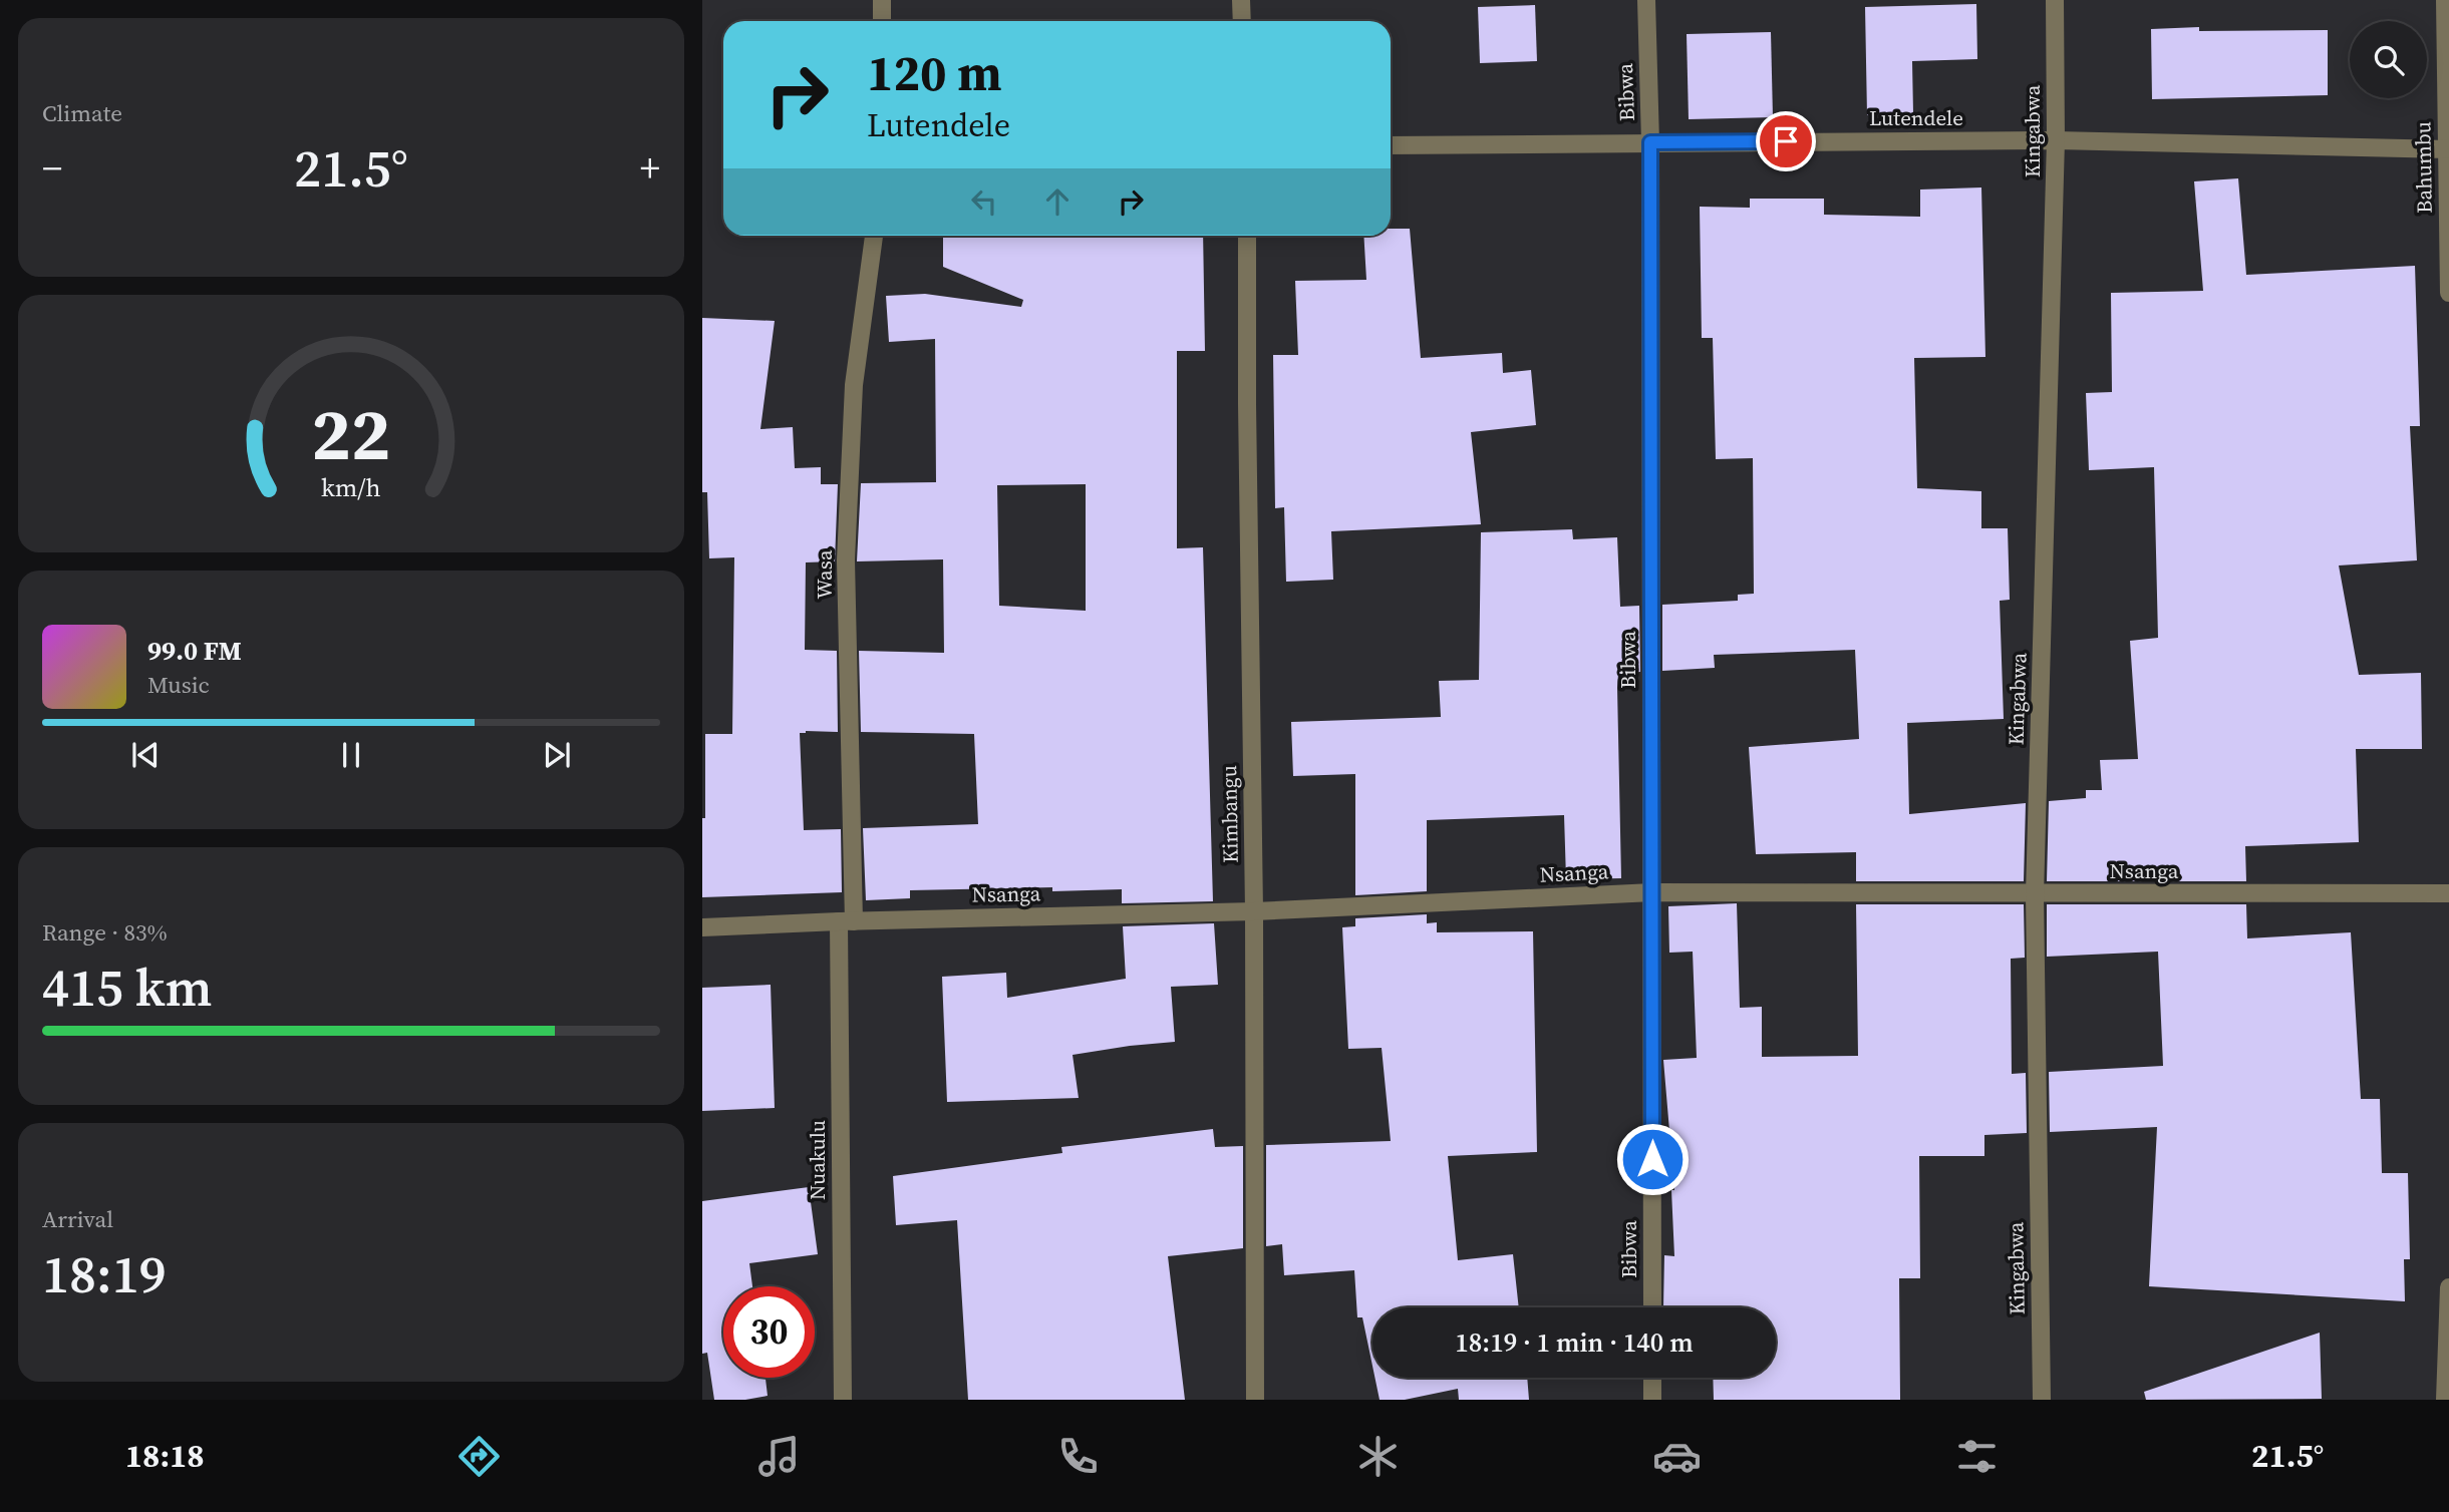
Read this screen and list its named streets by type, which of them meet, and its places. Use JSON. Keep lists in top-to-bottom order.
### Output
{
  "streets": {
    "street": [
      "Bibwa",
      "Lutendele",
      "Kingabwa",
      "Bahumbu",
      "Wasa",
      "Kimbangu",
      "Nsanga",
      "Nuakulu"
    ]
  },
  "crossings": [
    ["Bibwa", "Lutendele"],
    ["Bibwa", "Nsanga"],
    ["Lutendele", "Kingabwa"],
    ["Lutendele", "Bahumbu"],
    ["Kingabwa", "Nsanga"],
    ["Wasa", "Nsanga"],
    ["Wasa", "Nuakulu"],
    ["Kimbangu", "Nsanga"],
    ["Nsanga", "Nuakulu"]
  ],
  "page": {
    "tile": [
      "Climate",
      ["Range · 83%", "415 km"],
      ["Arrival", "18:19"]
    ],
    "turn": ["120 m", "Lutendele"],
    "heat": ["−", "21.5°", "+"],
    "song": ["99.0 FM", "Music"],
    "limit": "30",
    "trip": "18:19 · 1 min · 140 m",
    "tabs": ["18:18", "21.5°"],
    "gauge": ["22", "km/h"]
  }
}
